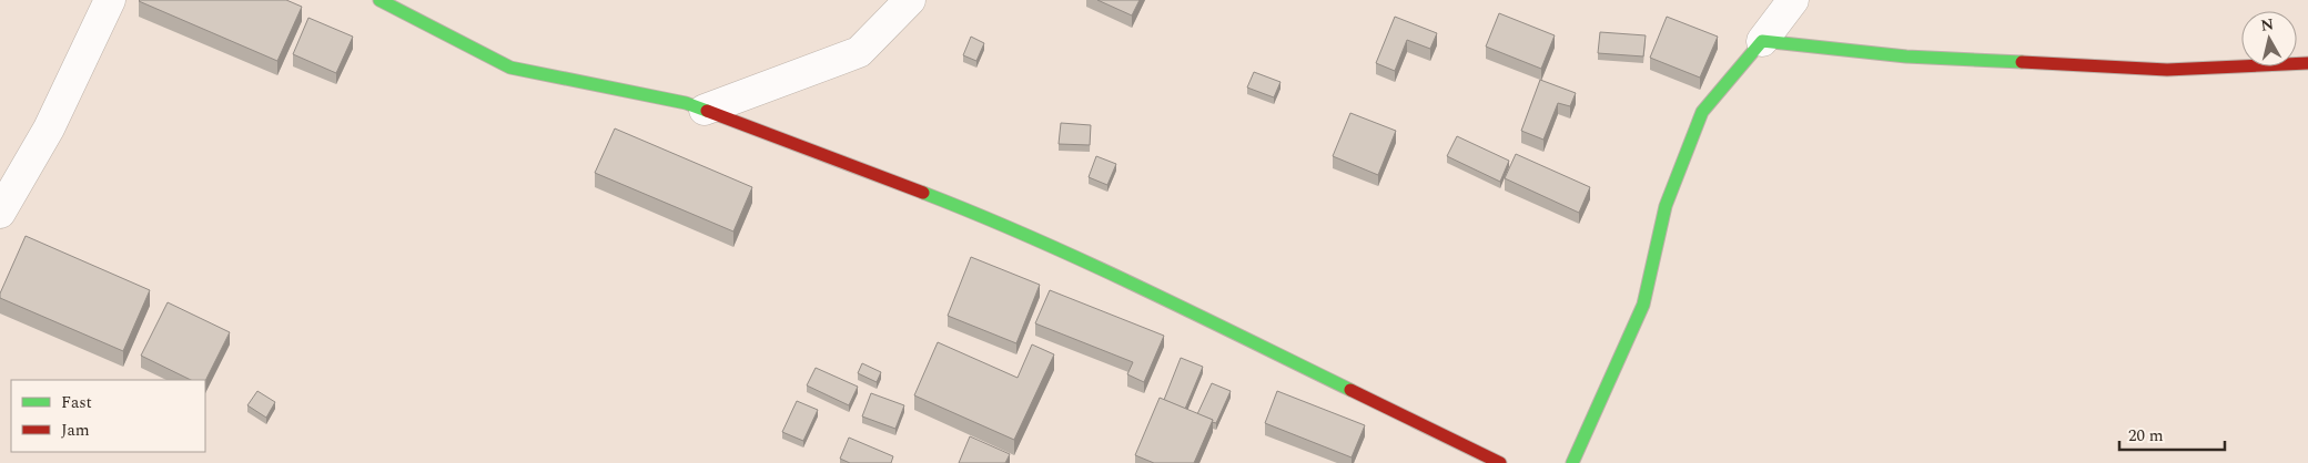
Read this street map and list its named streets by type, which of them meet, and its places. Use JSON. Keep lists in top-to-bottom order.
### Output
{
  "legend": ["Fast", "Jam"],
  "scale_bar": "20 m",
  "north": "top"
}
